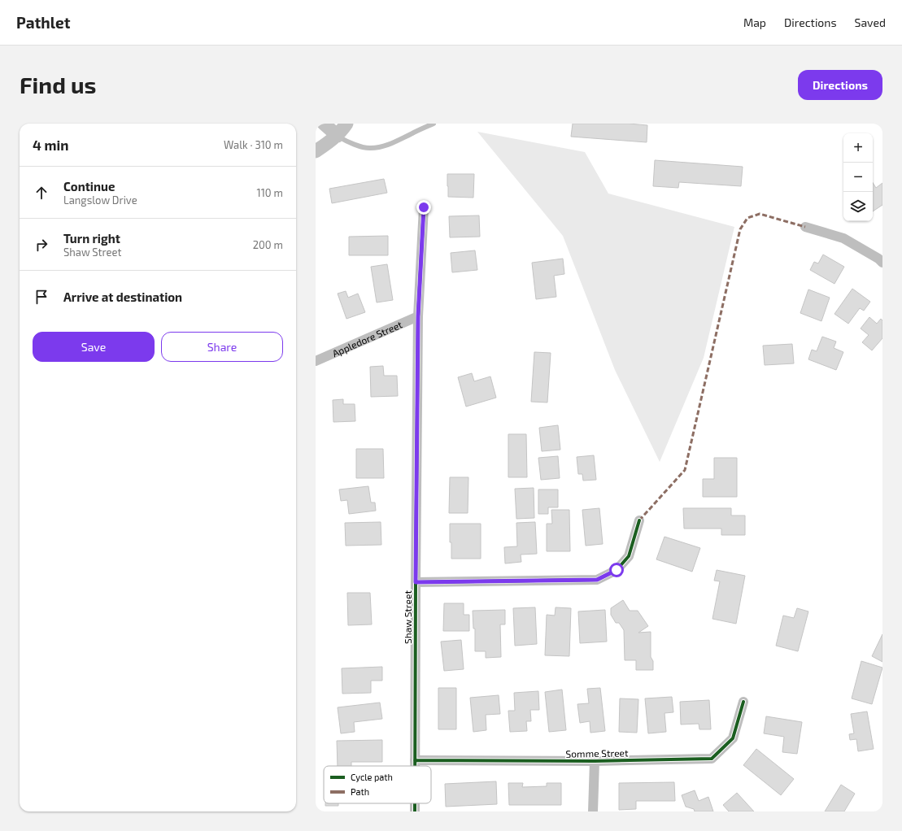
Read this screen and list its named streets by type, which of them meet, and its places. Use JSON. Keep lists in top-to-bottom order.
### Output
{
  "streets": {
    "street": ["Appledore Street", "Shaw Street", "Somme Street"]
  },
  "crossings": [
    ["Appledore Street", "Shaw Street"],
    ["Shaw Street", "Somme Street"]
  ],
  "legend": ["Cycle path", "Path"],
  "page": {
    "header": "Pathlet",
    "nav": ["Map", "Directions", "Saved"],
    "buttons": [
      "Directions",
      ["Save", "Share"]
    ],
    "title": "Find us",
    "heading": ["4 min", "Walk · 310 m"],
    "map_buttons": ["+", "−"],
    "list": [
      ["Continue", "Langslow Drive", "110 m"],
      ["Turn right", "Shaw Street", "200 m"],
      "Arrive at destination"
    ]
  }
}
